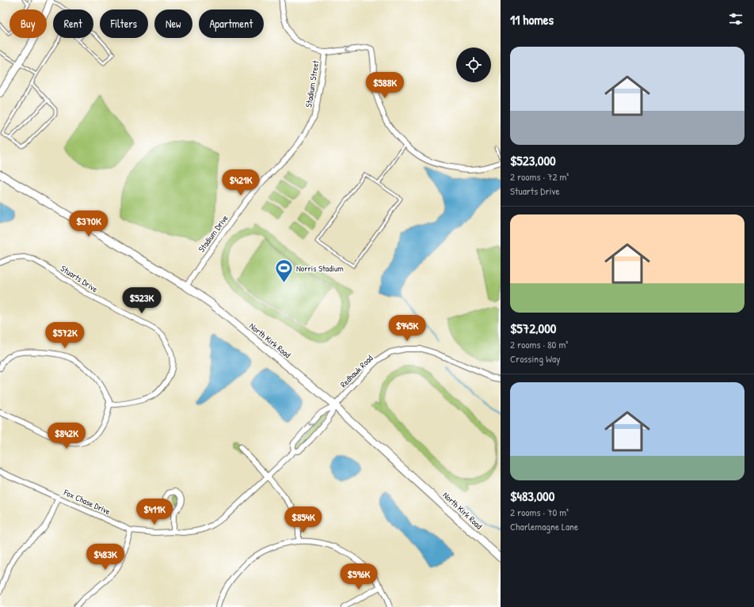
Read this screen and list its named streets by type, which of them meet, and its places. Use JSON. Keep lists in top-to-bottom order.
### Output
{
  "streets": {
    "main road": ["North Kirk Road"],
    "street": [
      "Stadium Street",
      "Stadium Drive",
      "Stuarts Drive",
      "Redhawk Road",
      "Fox Chase Drive"
    ]
  },
  "crossings": [
    ["Stadium Street", "Stadium Drive"],
    ["Stadium Drive", "North Kirk Road"],
    ["North Kirk Road", "Redhawk Road"],
    ["North Kirk Road", "Fox Chase Drive"],
    ["Redhawk Road", "Fox Chase Drive"]
  ],
  "places": {
    "sports": ["Norris Stadium"]
  },
  "page": {
    "heading": "11 homes",
    "chip": [
      "Buy",
      "Rent",
      "Filters",
      "New",
      "Apartment"
    ],
    "list": [
      {
        "name": "$523,000",
        "note": "2 rooms · 72 m² · Stuarts Drive"
      },
      {
        "name": "$572,000",
        "note": "2 rooms · 80 m² · Crossing Way"
      },
      {
        "name": "$483,000",
        "note": "2 rooms · 70 m² · Charlemagne Lane"
      }
    ],
    "price": [
      "$588K",
      "$421K",
      "$370K",
      "$523K",
      "$945K",
      "$572K",
      "$842K",
      "$411K",
      "$854K",
      "$483K",
      "$596K"
    ]
  }
}
